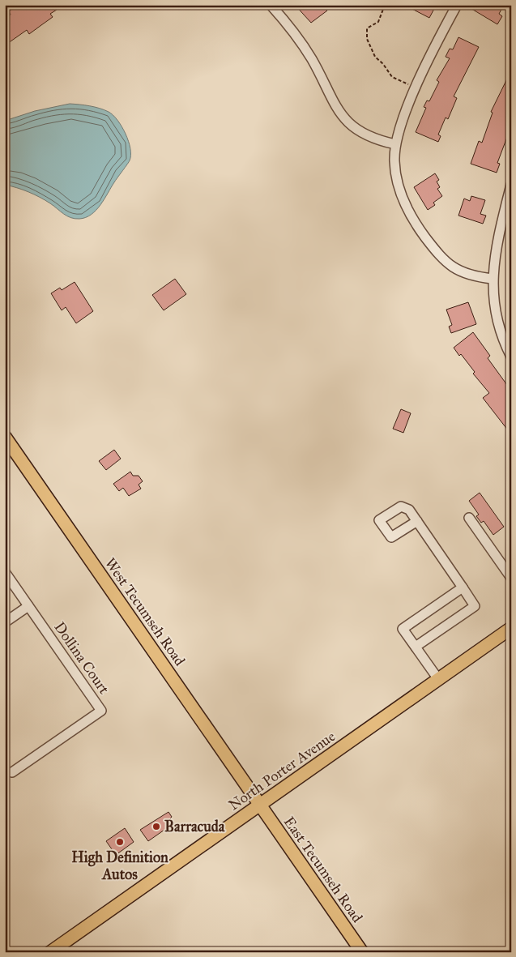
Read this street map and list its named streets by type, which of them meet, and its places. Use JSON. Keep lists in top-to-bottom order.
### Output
{
  "streets": {
    "main road": ["West Tecumseh Road", "North Porter Avenue", "East Tecumseh Road"],
    "street": ["Dollina Court"]
  },
  "crossings": [
    ["West Tecumseh Road", "North Porter Avenue"],
    ["West Tecumseh Road", "East Tecumseh Road"],
    ["North Porter Avenue", "East Tecumseh Road"]
  ],
  "places": ["Barracuda", "High Definition Autos"]
}
